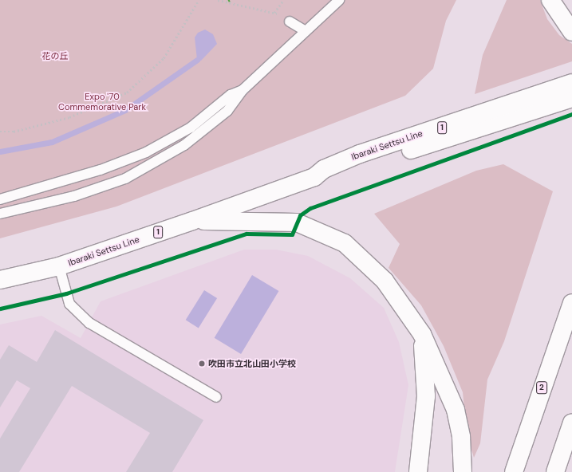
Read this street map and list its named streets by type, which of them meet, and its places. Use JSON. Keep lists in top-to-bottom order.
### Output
{
  "streets": {
    "main road": ["1", "Ibaraki Settsu Line", "2"]
  },
  "parks": ["花の丘", "Expo '70 Commemorative Park"],
  "places": ["吹田市立北山田小学校"]
}
